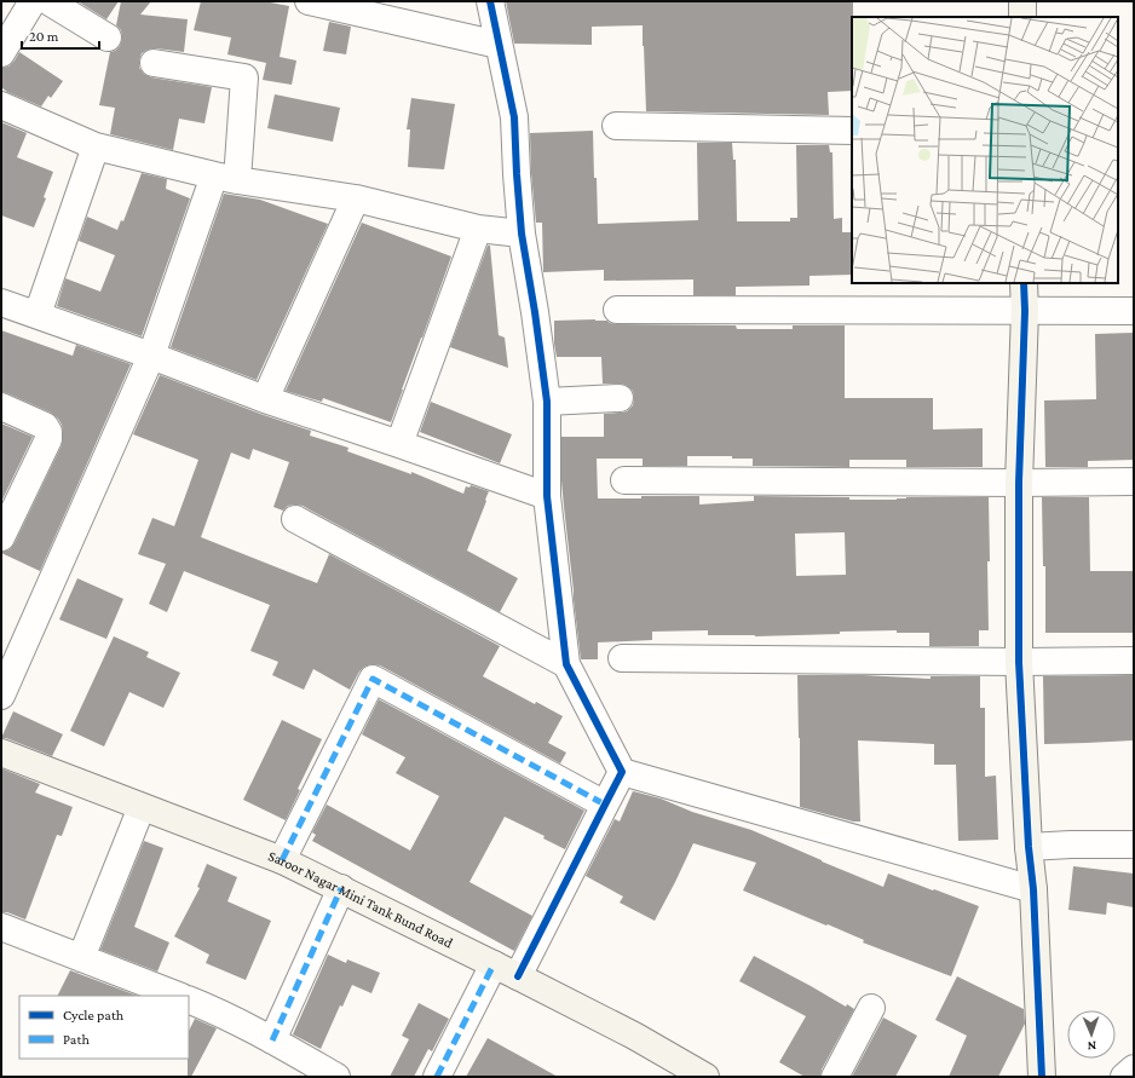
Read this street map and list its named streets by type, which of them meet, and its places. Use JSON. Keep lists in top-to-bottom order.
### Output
{
  "streets": {
    "street": ["Saroor Nagar Mini Tank Bund Road"]
  },
  "legend": ["Cycle path", "Path"],
  "scale_bar": "20 m",
  "north": "bottom"
}
